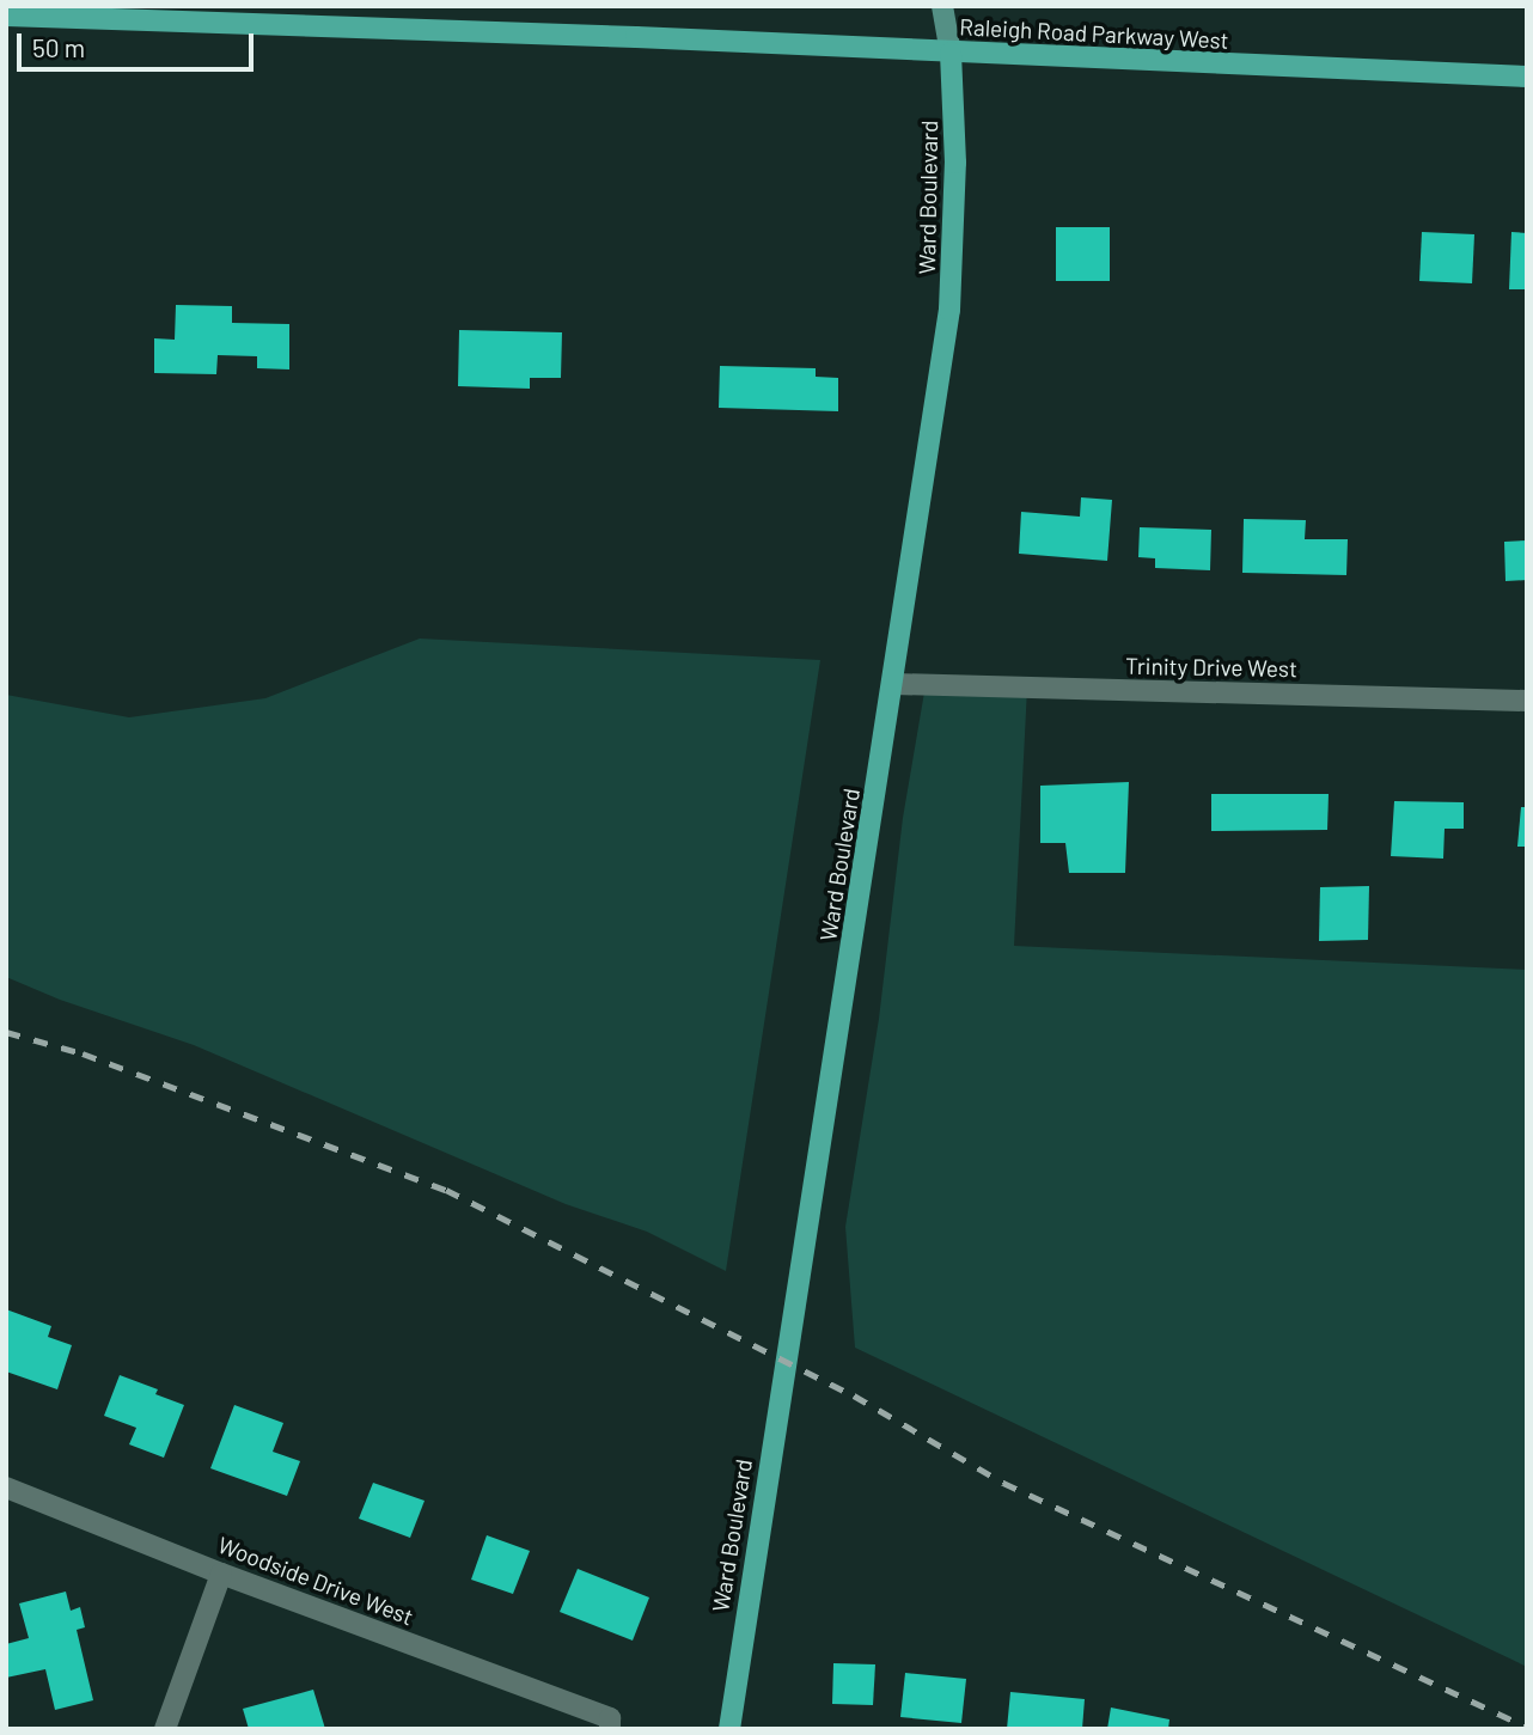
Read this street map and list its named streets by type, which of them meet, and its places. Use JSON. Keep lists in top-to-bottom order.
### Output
{
  "streets": {
    "main road": ["Raleigh Road Parkway West", "Ward Boulevard"],
    "street": ["Trinity Drive West", "Woodside Drive West"]
  },
  "crossings": [
    ["Raleigh Road Parkway West", "Ward Boulevard"],
    ["Ward Boulevard", "Trinity Drive West"]
  ],
  "scale_bar": "50 m"
}
